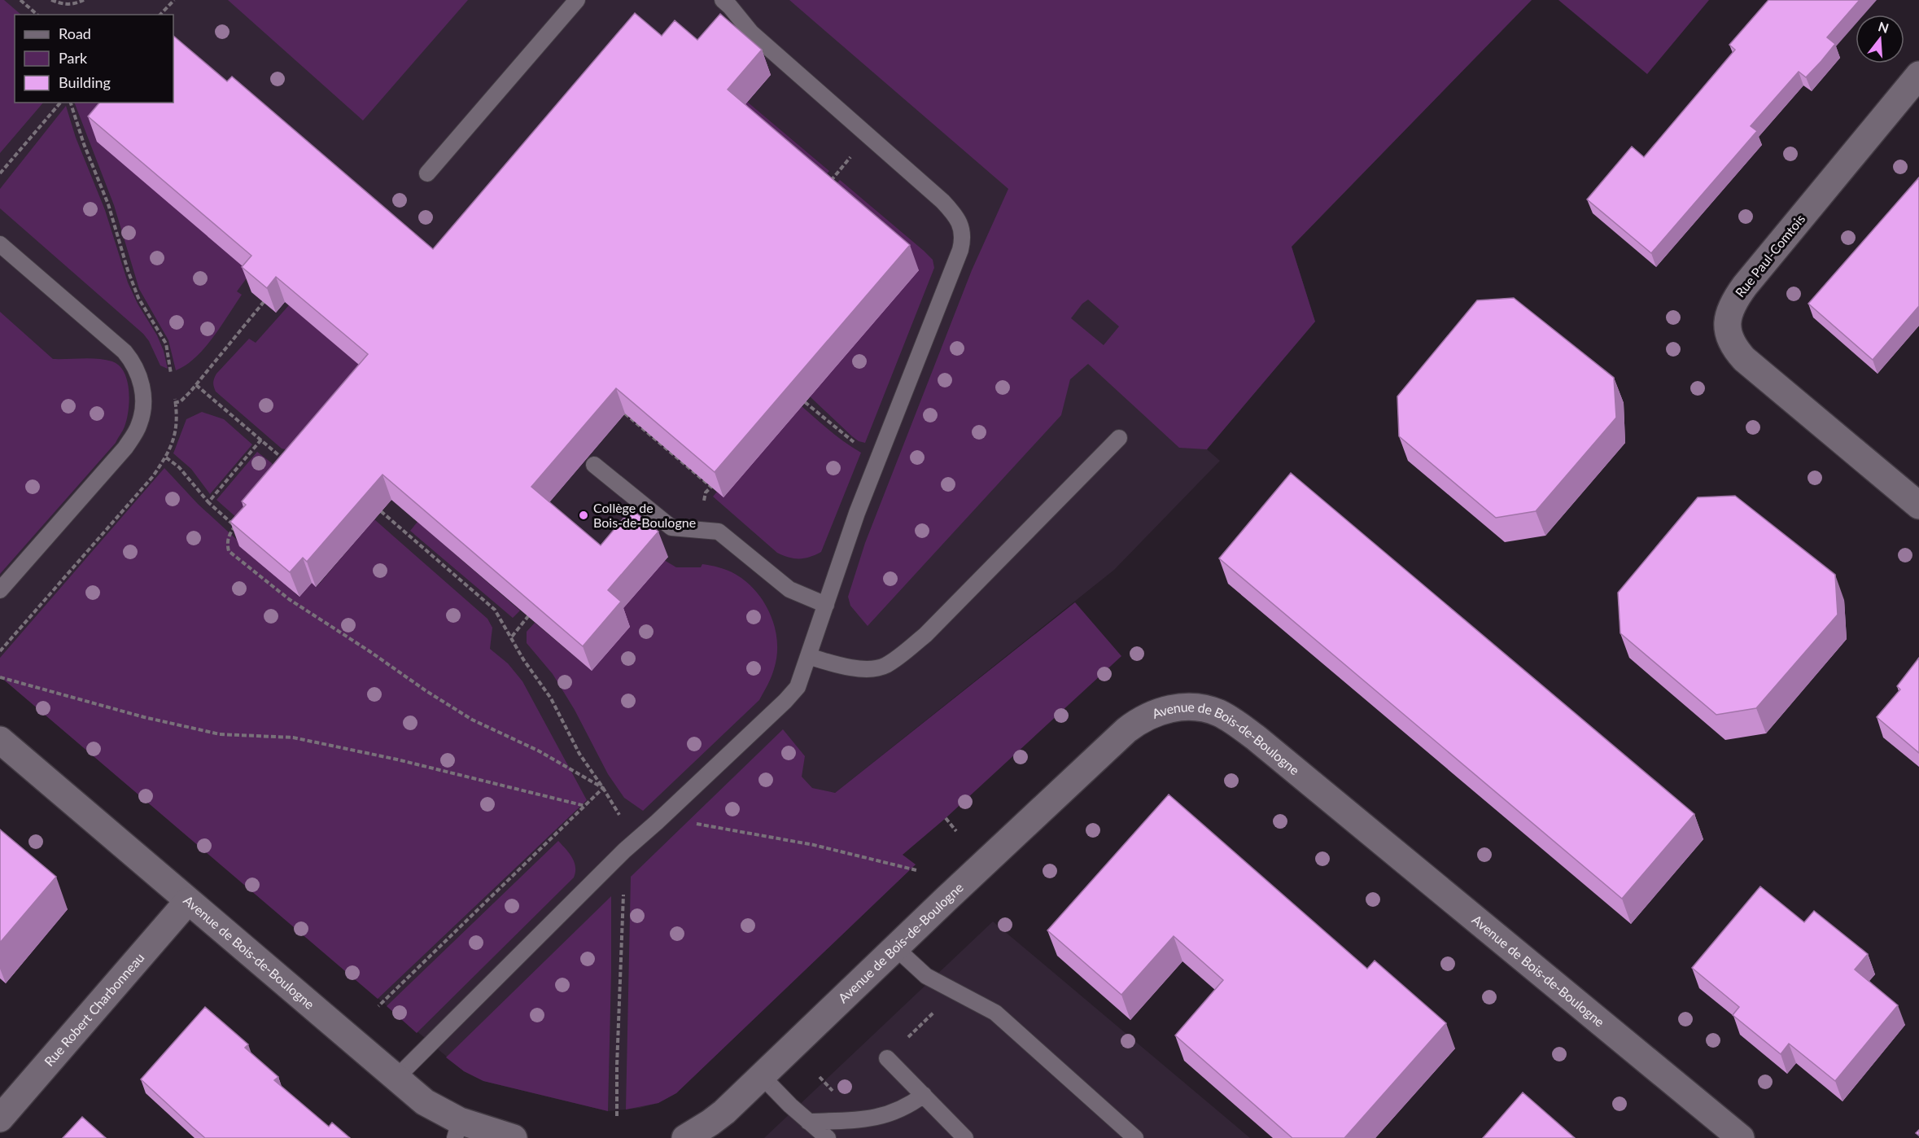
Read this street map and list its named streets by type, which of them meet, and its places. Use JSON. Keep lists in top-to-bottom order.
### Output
{
  "streets": {
    "street": ["Rue Paul-Comtois", "Avenue de Bois-de-Boulogne", "Rue Robert Charbonneau"]
  },
  "crossings": [
    ["Avenue de Bois-de-Boulogne", "Rue Robert Charbonneau"]
  ],
  "places": ["Collège de Bois-de-Boulogne"],
  "legend": ["Road", "Park", "Building"],
  "north": "top"
}
